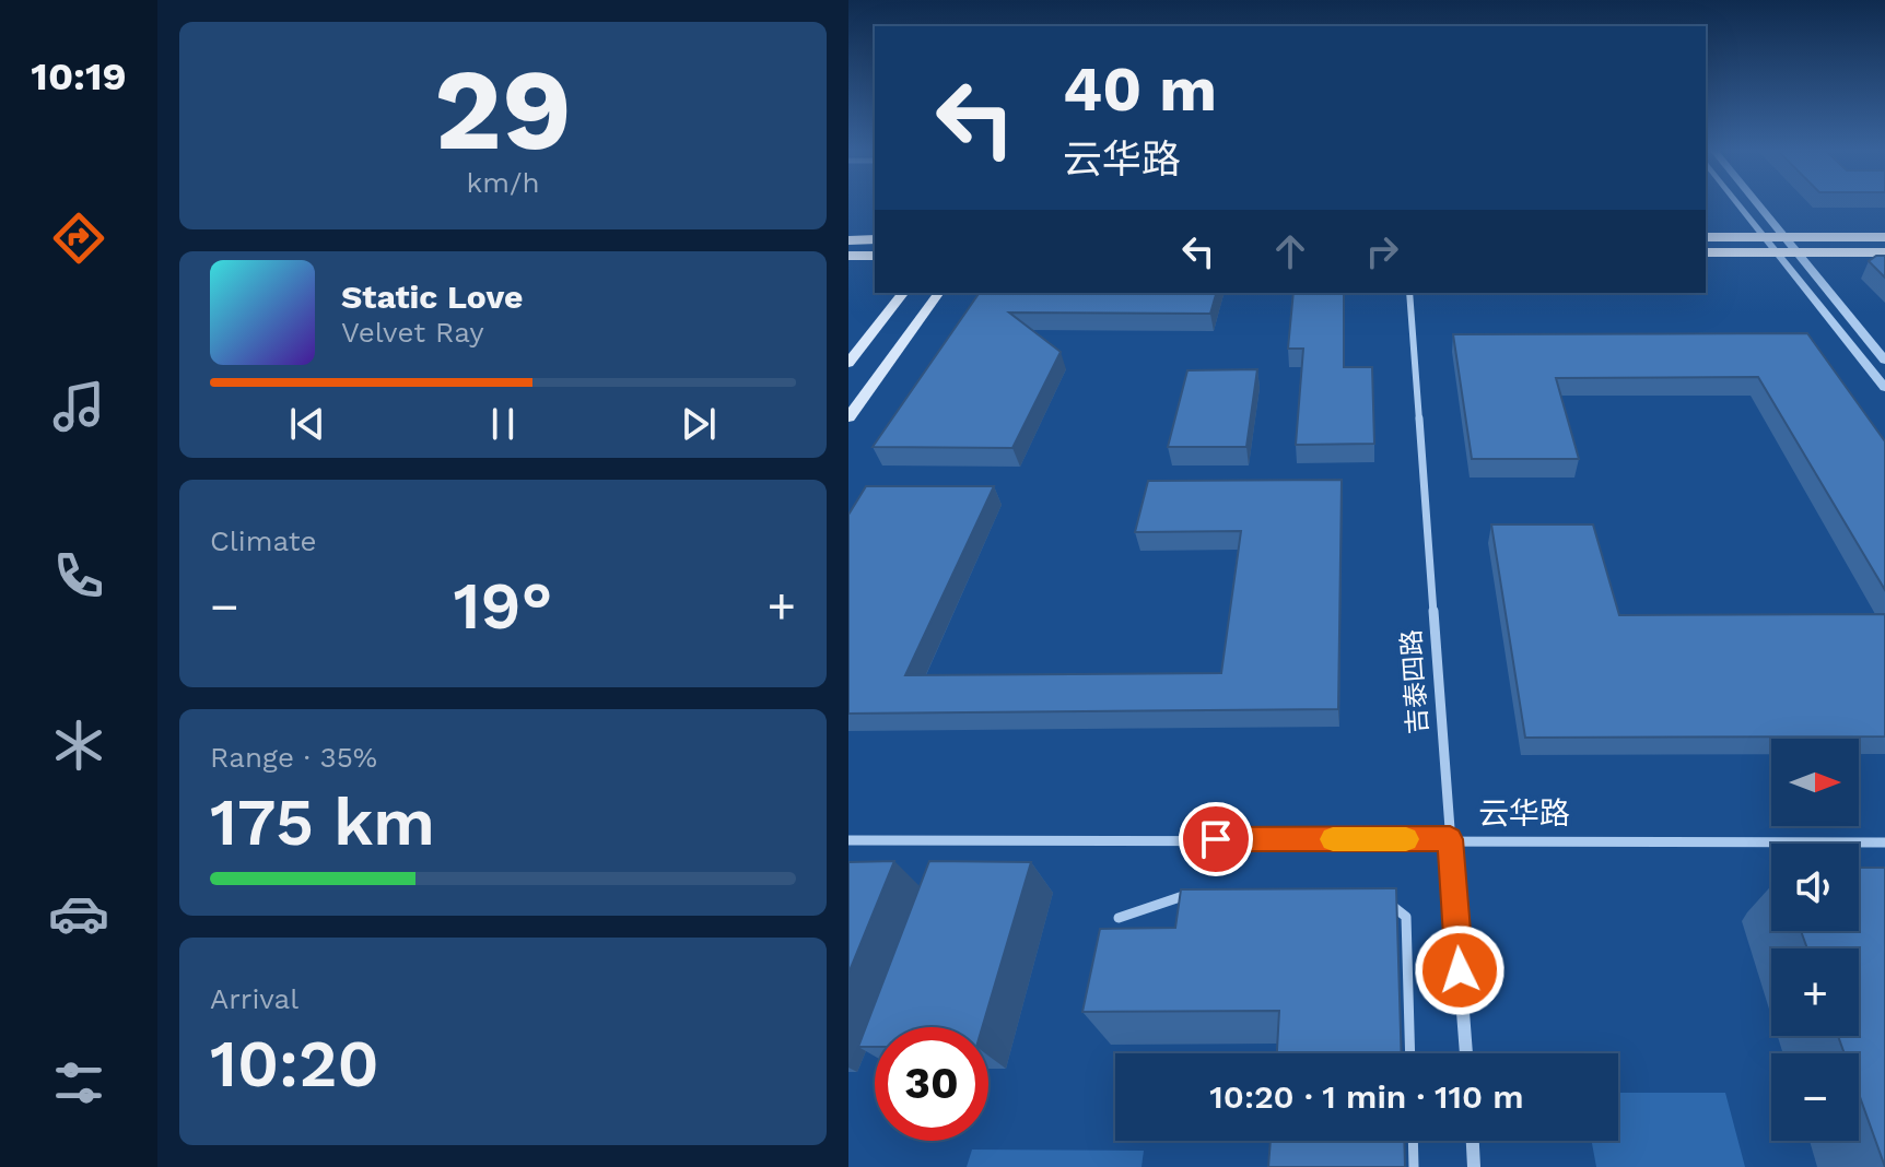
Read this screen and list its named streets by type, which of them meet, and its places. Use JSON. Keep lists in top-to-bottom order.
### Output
{
  "streets": {
    "street": ["吉泰四路", "云华路"]
  },
  "crossings": [
    ["吉泰四路", "云华路"]
  ],
  "north": "right",
  "page": {
    "tabs": "10:19",
    "tile": [
      ["29", "km/h"],
      "Climate",
      ["Range · 35%", "175 km"],
      ["Arrival", "10:20"]
    ],
    "turn": ["40 m", "云华路"],
    "song": ["Static Love", "Velvet Ray"],
    "heat": ["−", "19°", "+"],
    "map_buttons": ["+", "−"],
    "limit": "30",
    "trip": "10:20 · 1 min · 110 m"
  }
}
